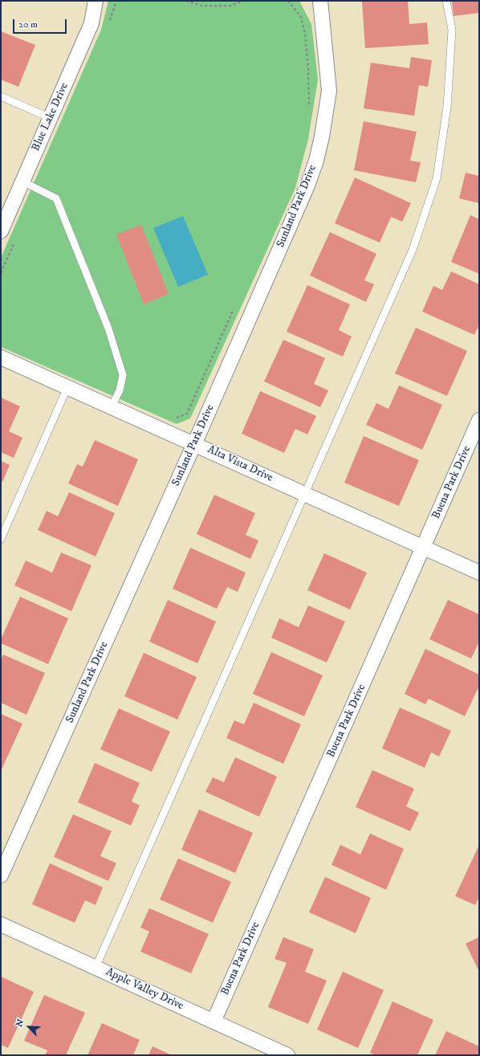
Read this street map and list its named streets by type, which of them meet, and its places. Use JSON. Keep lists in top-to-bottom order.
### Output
{
  "streets": {
    "street": [
      "Blue Lake Drive",
      "Sunland Park Drive",
      "Alta Vista Drive",
      "Buena Park Drive",
      "Apple Valley Drive"
    ]
  },
  "crossings": [
    ["Sunland Park Drive", "Alta Vista Drive"],
    ["Alta Vista Drive", "Buena Park Drive"],
    ["Buena Park Drive", "Apple Valley Drive"]
  ],
  "scale_bar": "20 m",
  "north": "top left"
}
